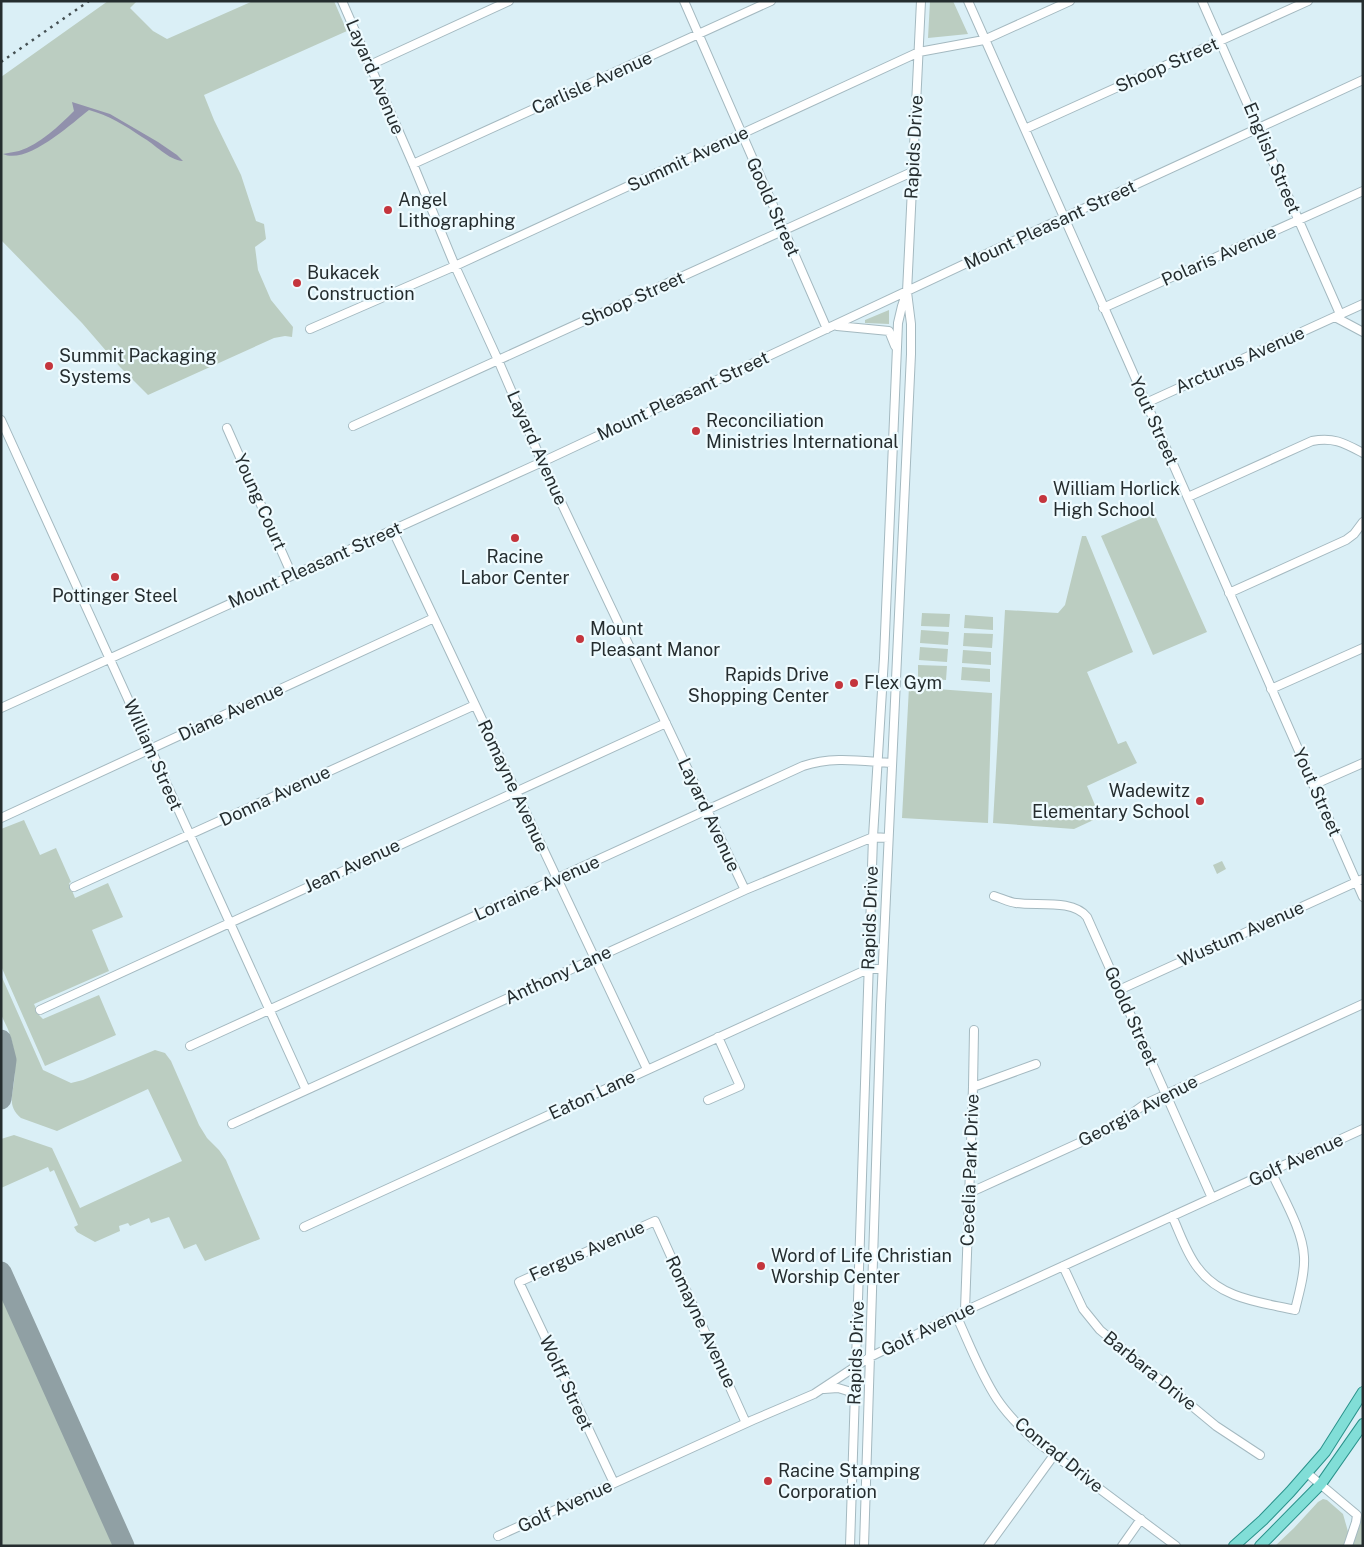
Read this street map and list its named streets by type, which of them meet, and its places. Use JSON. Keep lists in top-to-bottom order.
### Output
{
  "streets": {
    "street": [
      "Shoop Street",
      "Layard Avenue",
      "Carlisle Avenue",
      "Rapids Drive",
      "English Street",
      "Summit Avenue",
      "Goold Street",
      "Mount Pleasant Street",
      "Polaris Avenue",
      "Arcturus Avenue",
      "Yout Street",
      "Young Court",
      "Diane Avenue",
      "William Street",
      "Romayne Avenue",
      "Donna Avenue",
      "Jean Avenue",
      "Lorraine Avenue",
      "Wustum Avenue",
      "Anthony Lane",
      "Eaton Lane",
      "Georgia Avenue",
      "Golf Avenue",
      "Cecelia Park Drive",
      "Fergus Avenue",
      "Barbara Drive",
      "Wolff Street",
      "Conrad Drive"
    ]
  },
  "crossings": [
    ["Shoop Street", "Layard Avenue"],
    ["Shoop Street", "Rapids Drive"],
    ["Shoop Street", "English Street"],
    ["Shoop Street", "Goold Street"],
    ["Shoop Street", "Yout Street"],
    ["Layard Avenue", "Carlisle Avenue"],
    ["Layard Avenue", "Summit Avenue"],
    ["Layard Avenue", "Mount Pleasant Street"],
    ["Layard Avenue", "Jean Avenue"],
    ["Layard Avenue", "Lorraine Avenue"],
    ["Layard Avenue", "Anthony Lane"],
    ["Carlisle Avenue", "Goold Street"],
    ["Rapids Drive", "Summit Avenue"],
    ["Rapids Drive", "Mount Pleasant Street"],
    ["Rapids Drive", "Lorraine Avenue"],
    ["Rapids Drive", "Anthony Lane"],
    ["Rapids Drive", "Eaton Lane"],
    ["Rapids Drive", "Golf Avenue"],
    ["English Street", "Mount Pleasant Street"],
    ["English Street", "Polaris Avenue"],
    ["English Street", "Arcturus Avenue"],
    ["Summit Avenue", "Goold Street"],
    ["Summit Avenue", "Yout Street"],
    ["Goold Street", "Mount Pleasant Street"],
    ["Goold Street", "Wustum Avenue"],
    ["Goold Street", "Georgia Avenue"],
    ["Goold Street", "Golf Avenue"],
    ["Mount Pleasant Street", "Yout Street"],
    ["Mount Pleasant Street", "Young Court"],
    ["Mount Pleasant Street", "William Street"],
    ["Mount Pleasant Street", "Romayne Avenue"],
    ["Polaris Avenue", "Yout Street"],
    ["Arcturus Avenue", "Yout Street"],
    ["Yout Street", "Wustum Avenue"],
    ["Diane Avenue", "William Street"],
    ["Diane Avenue", "Romayne Avenue"],
    ["William Street", "Donna Avenue"],
    ["William Street", "Jean Avenue"],
    ["William Street", "Lorraine Avenue"],
    ["William Street", "Anthony Lane"],
    ["Romayne Avenue", "Donna Avenue"],
    ["Romayne Avenue", "Jean Avenue"],
    ["Romayne Avenue", "Lorraine Avenue"],
    ["Romayne Avenue", "Anthony Lane"],
    ["Romayne Avenue", "Eaton Lane"],
    ["Romayne Avenue", "Golf Avenue"],
    ["Romayne Avenue", "Fergus Avenue"],
    ["Georgia Avenue", "Cecelia Park Drive"],
    ["Golf Avenue", "Cecelia Park Drive"],
    ["Golf Avenue", "Barbara Drive"],
    ["Golf Avenue", "Wolff Street"],
    ["Golf Avenue", "Conrad Drive"],
    ["Fergus Avenue", "Wolff Street"]
  ],
  "places": [
    "Angel Lithographing",
    "Bukacek Construction",
    "Summit Packaging Systems",
    "Reconciliation Ministries International",
    "William Horlick High School",
    "Racine Labor Center",
    "Pottinger Steel",
    "Mount Pleasant Manor",
    "Flex Gym",
    "Rapids Drive Shopping Center",
    "Wadewitz Elementary School",
    "Word of Life Christian Worship Center",
    "Racine Stamping Corporation"
  ]
}
